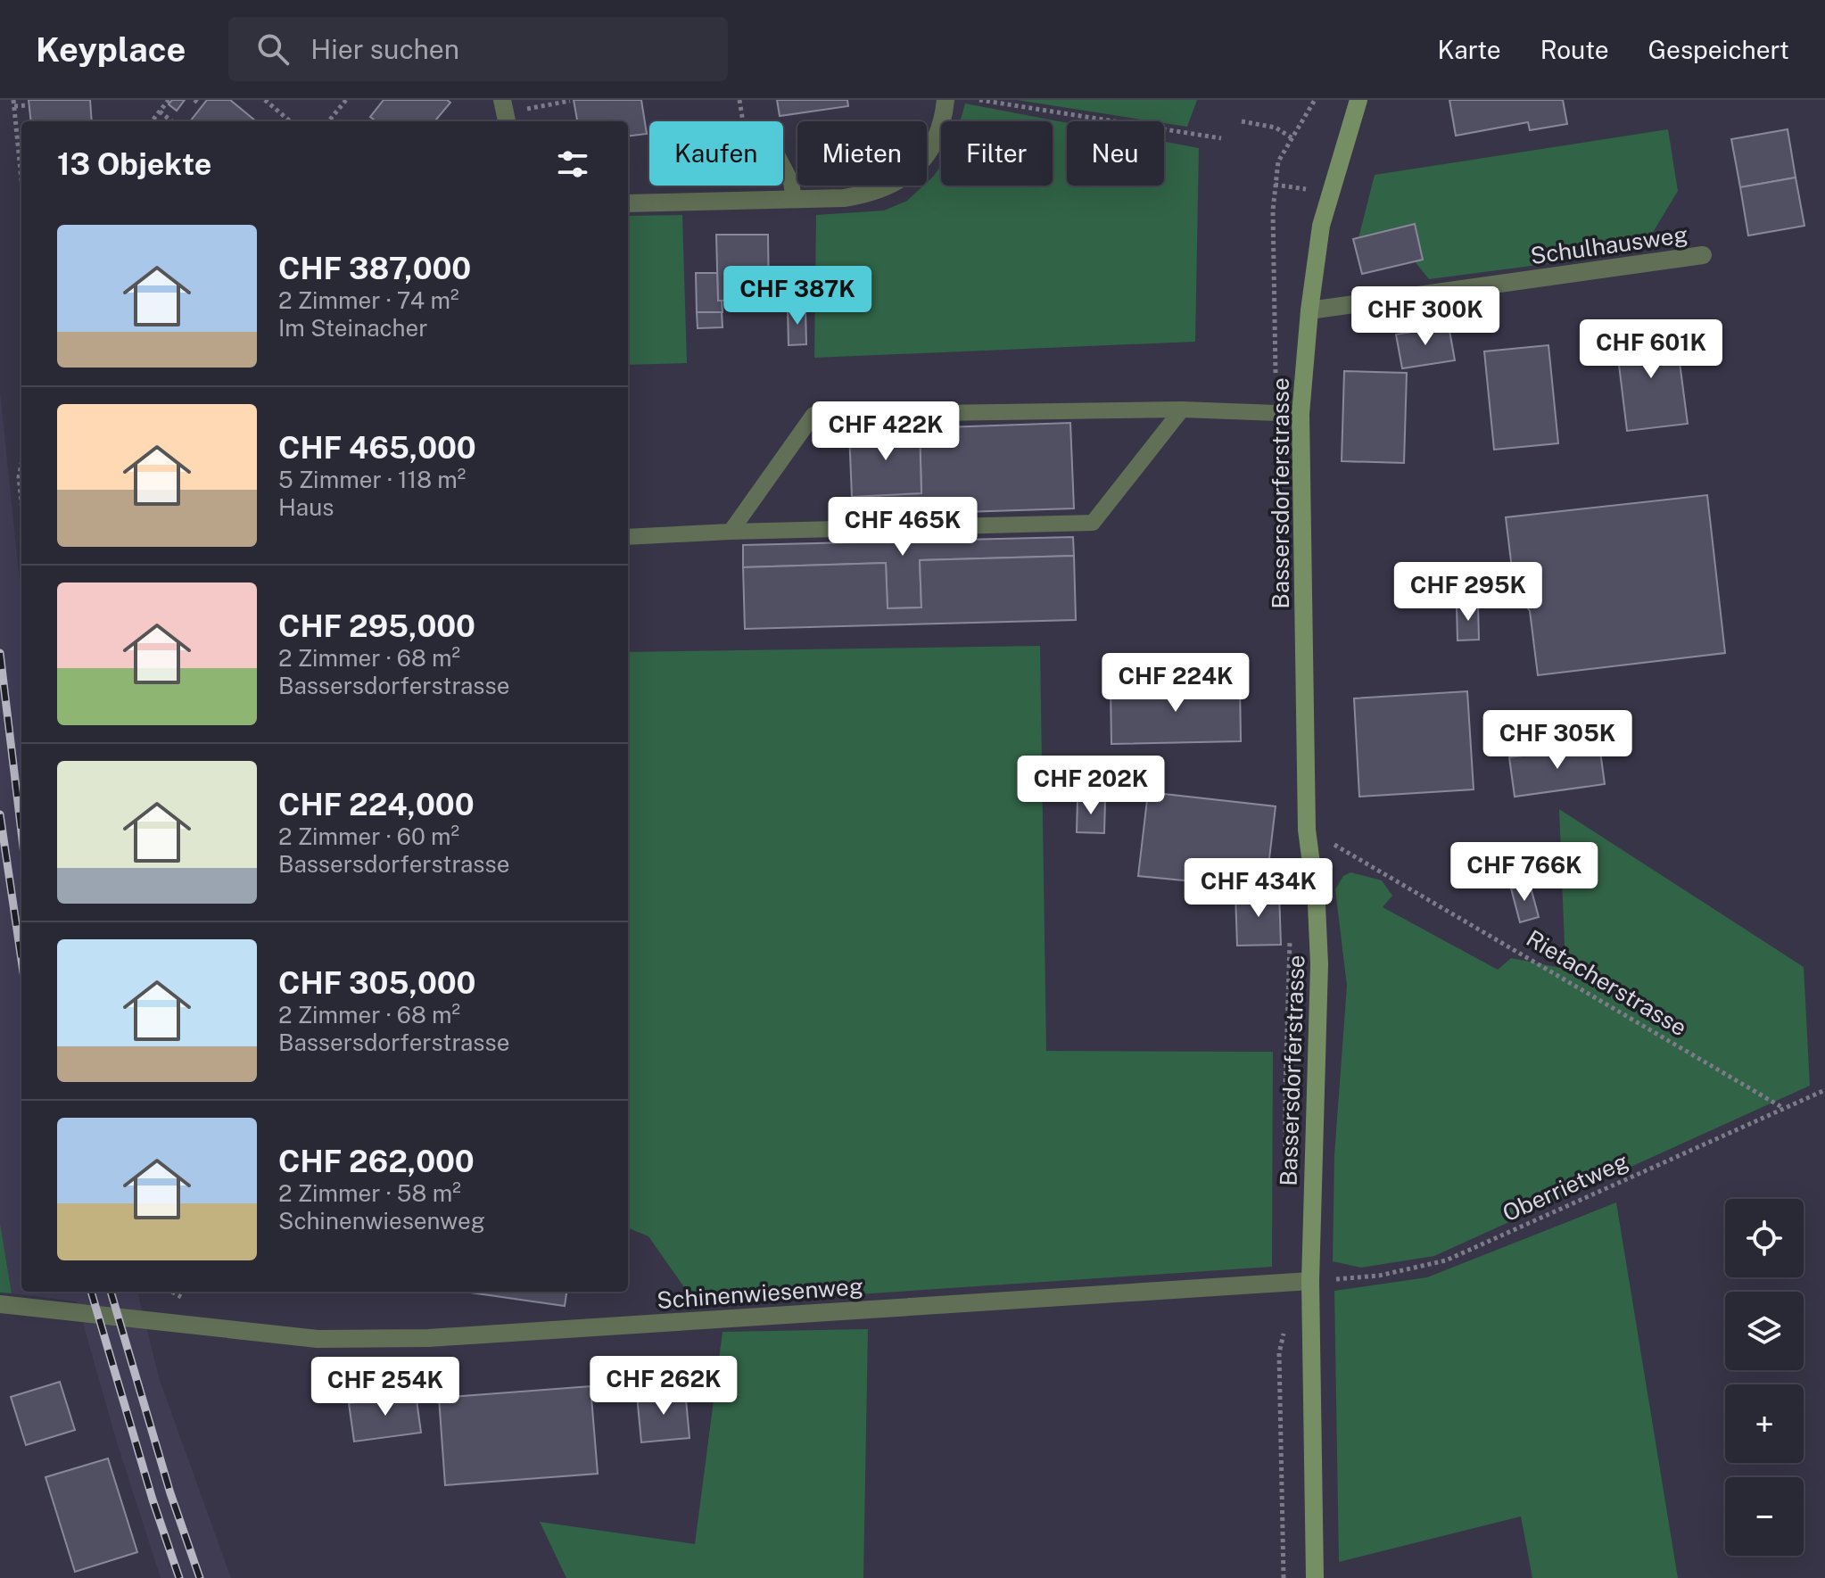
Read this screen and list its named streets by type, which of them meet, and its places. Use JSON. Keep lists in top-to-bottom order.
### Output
{
  "streets": {
    "main road": ["Bassersdorferstrasse"],
    "street": ["Schulhausweg", "Schinenwiesenweg"],
    "path": ["Rietacherstrasse", "Oberrietweg"]
  },
  "crossings": [
    ["Schulhausweg", "Bassersdorferstrasse"],
    ["Bassersdorferstrasse", "Oberrietweg"],
    ["Bassersdorferstrasse", "Schinenwiesenweg"],
    ["Rietacherstrasse", "Oberrietweg"],
    ["Oberrietweg", "Schinenwiesenweg"]
  ],
  "page": {
    "header": "Keyplace",
    "search": "Hier suchen",
    "nav": ["Karte", "Route", "Gespeichert"],
    "chip": [
      "Kaufen",
      "Mieten",
      "Filter",
      "Neu"
    ],
    "heading": "13 Objekte",
    "list": [
      {
        "name": "CHF 387,000",
        "note": "2 Zimmer · 74 m² · Im Steinacher"
      },
      {
        "name": "CHF 465,000",
        "note": "5 Zimmer · 118 m² · Haus"
      },
      {
        "name": "CHF 295,000",
        "note": "2 Zimmer · 68 m² · Bassersdorferstrasse"
      },
      {
        "name": "CHF 224,000",
        "note": "2 Zimmer · 60 m² · Bassersdorferstrasse"
      },
      {
        "name": "CHF 305,000",
        "note": "2 Zimmer · 68 m² · Bassersdorferstrasse"
      },
      {
        "name": "CHF 262,000",
        "note": "2 Zimmer · 58 m² · Schinenwiesenweg"
      }
    ],
    "price": [
      "CHF 387K",
      "CHF 300K",
      "CHF 601K",
      "CHF 422K",
      "CHF 465K",
      "CHF 295K",
      "CHF 224K",
      "CHF 305K",
      "CHF 202K",
      "CHF 766K",
      "CHF 434K",
      "CHF 262K",
      "CHF 254K"
    ],
    "map_buttons": ["+", "−"]
  }
}
